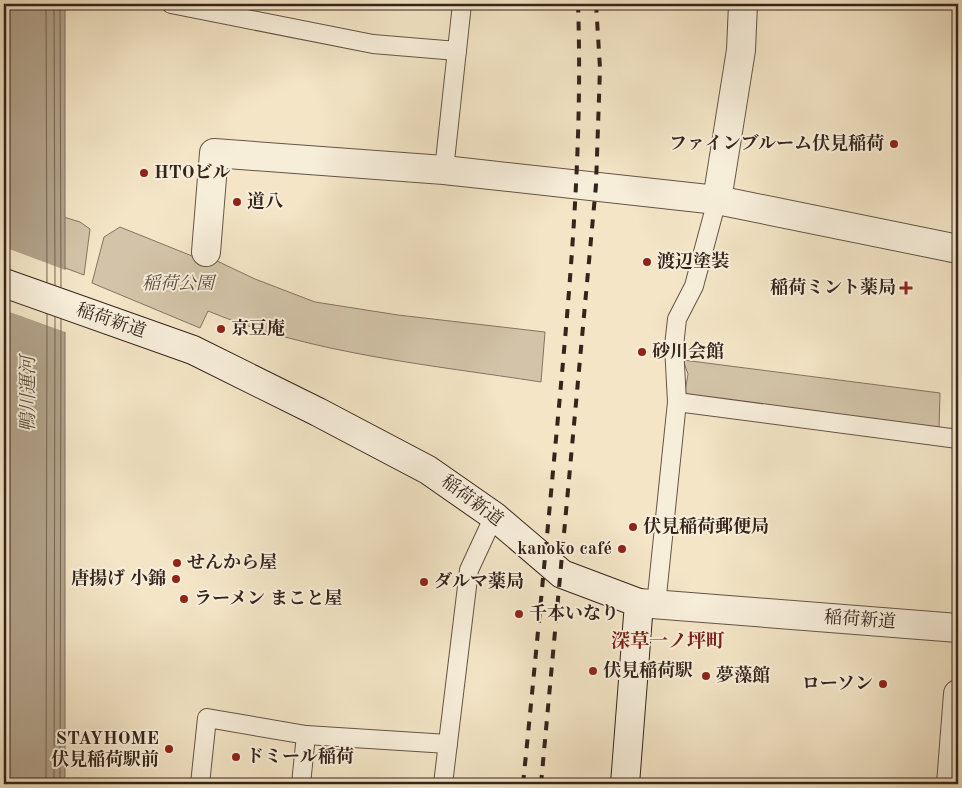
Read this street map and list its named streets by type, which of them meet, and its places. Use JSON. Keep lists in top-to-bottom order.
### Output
{
  "streets": {
    "street": ["稲荷新道"]
  },
  "districts": ["深草一ノ坪町"],
  "water": ["鴨川運河"],
  "parks": ["稲荷公園"],
  "places": {
    "other": [
      "ファインブルーム伏見稲荷",
      "HTOビル",
      "道八",
      "渡辺塗装",
      "京豆庵",
      "砂川会館",
      "伏見稲荷郵便局",
      "kanoko café",
      "せんから屋",
      "唐揚げ 小錦",
      "ダルマ薬局",
      "ラーメン まこと屋",
      "千本いなり",
      "伏見稲荷駅",
      "夢藻館",
      "ローソン",
      "STAYHOME 伏見稲荷駅前",
      "ドミール稲荷"
    ],
    "health": ["稲荷ミント薬局"]
  }
}
